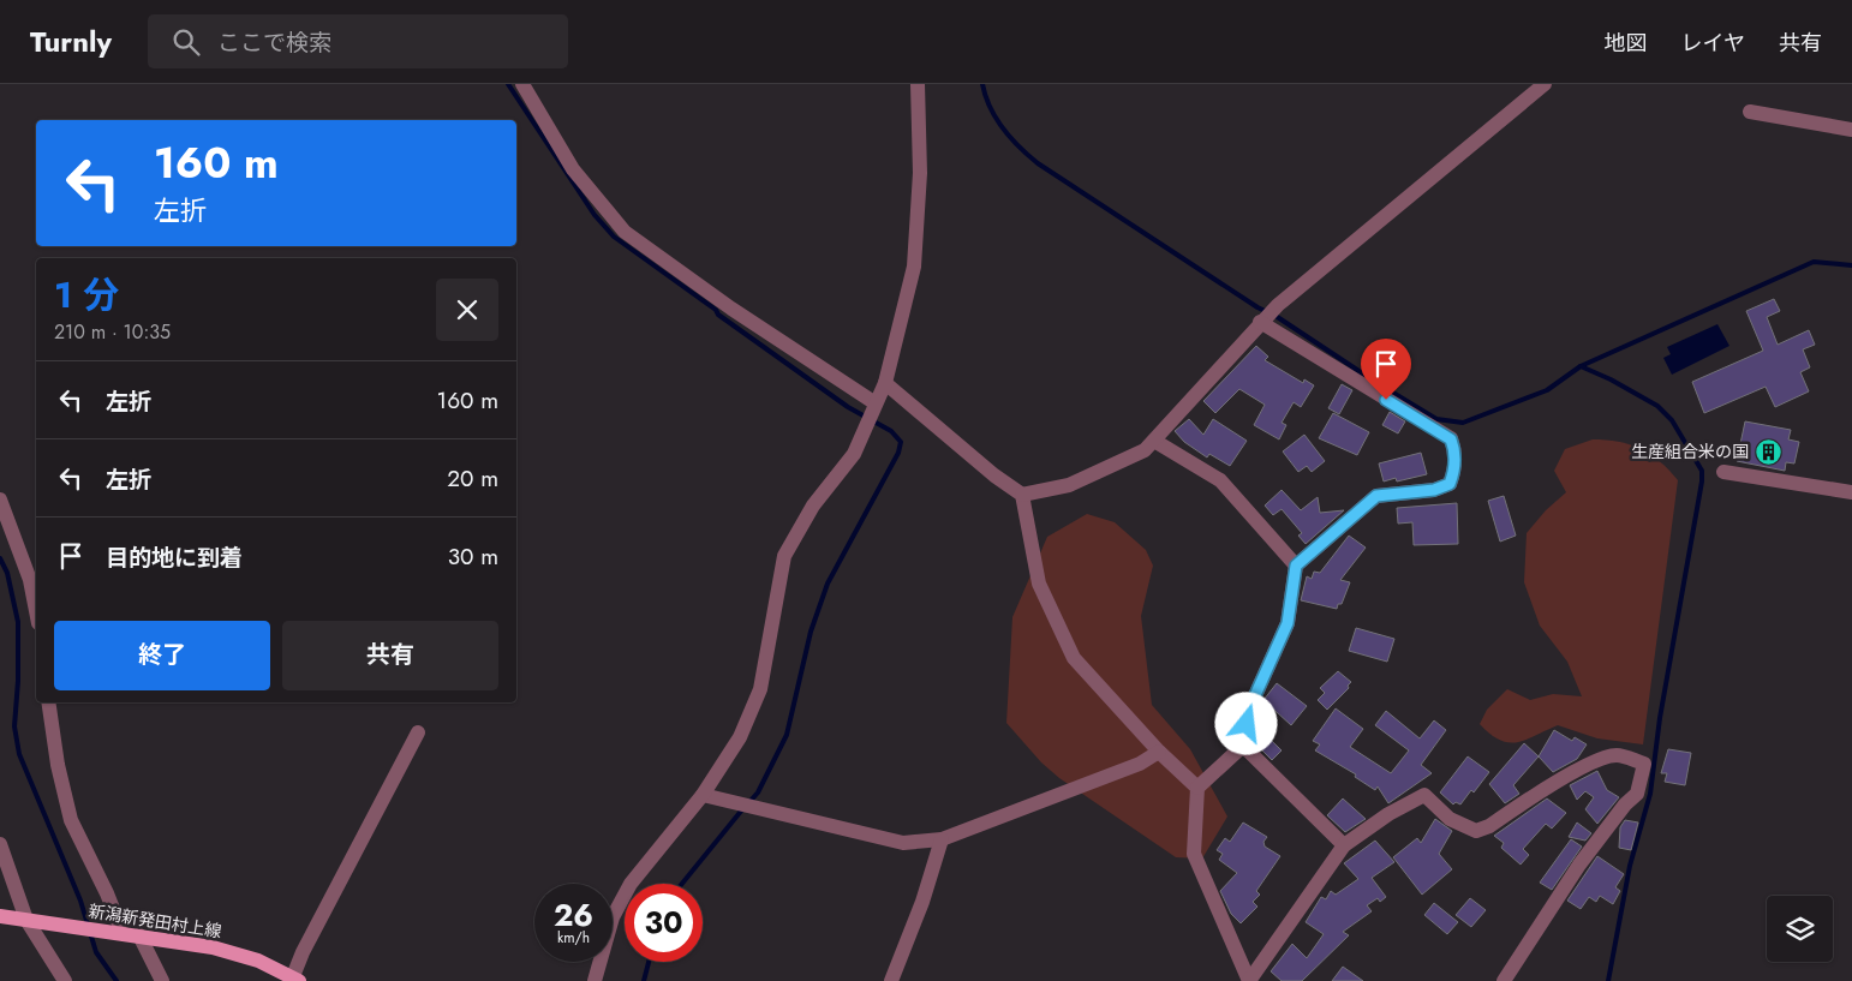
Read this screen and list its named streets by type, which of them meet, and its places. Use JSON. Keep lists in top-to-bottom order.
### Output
{
  "streets": {
    "main road": ["新潟新発田村上線"]
  },
  "places": {
    "building": ["生産組合米の国"]
  },
  "page": {
    "header": "Turnly",
    "search": "ここで検索",
    "nav": ["地図", "レイヤ", "共有"],
    "turn": ["160 m", "左折"],
    "heading": ["1 分", "210 m · 10:35"],
    "list": [
      {
        "name": "左折",
        "value": "160 m"
      },
      {
        "name": "左折",
        "value": "20 m"
      },
      {
        "name": "目的地に到着",
        "value": "30 m"
      }
    ],
    "buttons": ["終了", "共有"],
    "speed": "26 km/h",
    "limit": "30"
  }
}
